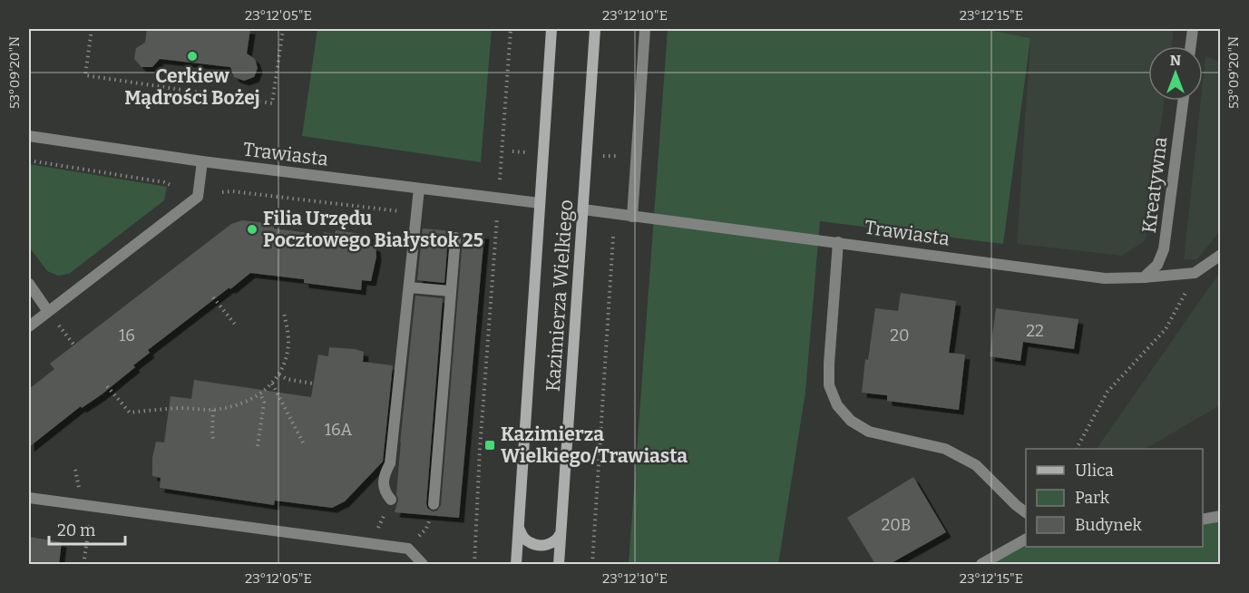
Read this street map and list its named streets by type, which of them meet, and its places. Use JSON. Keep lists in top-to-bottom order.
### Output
{
  "streets": {
    "main road": ["Kazimierza Wielkiego"],
    "street": ["Trawiasta", "Kreatywna"]
  },
  "crossings": [
    ["Trawiasta", "Kreatywna"],
    ["Trawiasta", "Kazimierza Wielkiego"]
  ],
  "places": {
    "other": ["Cerkiew Mądrości Bożej", "Filia Urzędu Pocztowego Białystok 25"],
    "transit": ["Kazimierza Wielkiego/Trawiasta"]
  },
  "house_numbers": [
    "22",
    "16",
    "20",
    "16A",
    "20B"
  ],
  "legend": ["Ulica", "Park", "Budynek"],
  "scale_bar": "20 m",
  "north": "top",
  "coordinates": [
    "23°12'05\"E",
    "23°12'10\"E",
    "23°12'15\"E",
    "53°09'20\"N"
  ]
}
